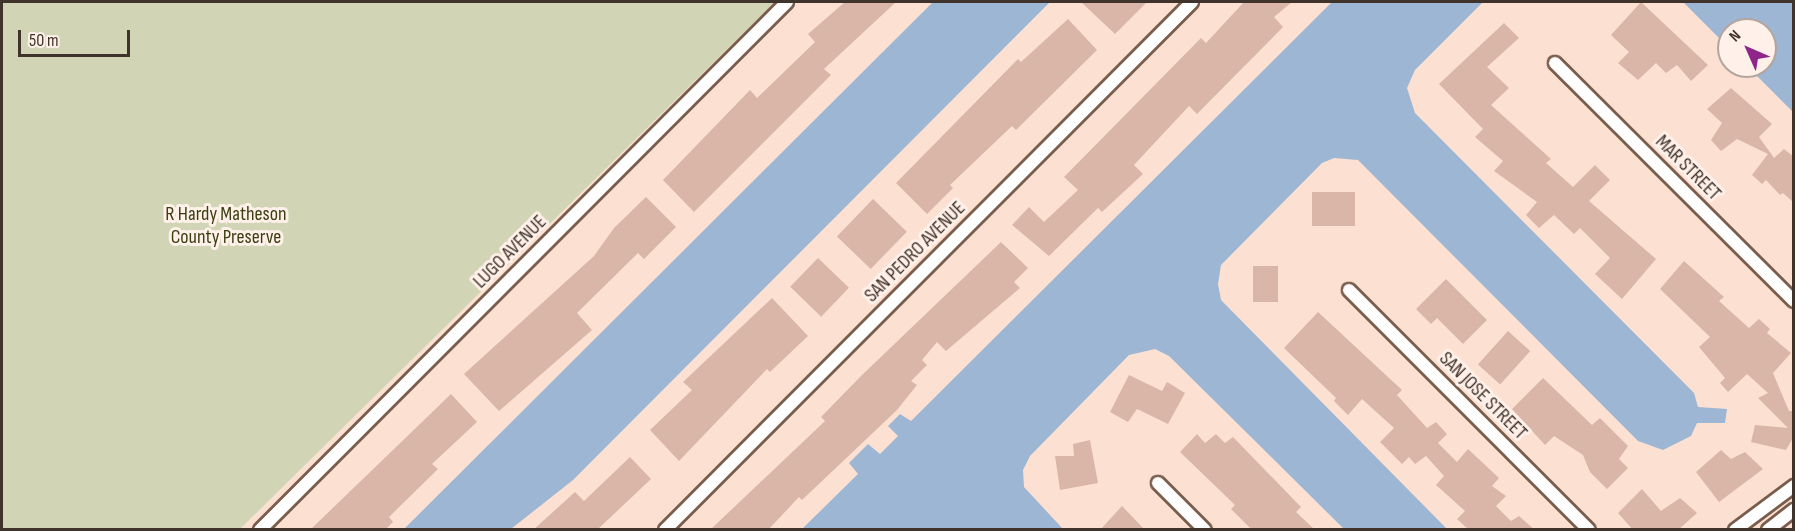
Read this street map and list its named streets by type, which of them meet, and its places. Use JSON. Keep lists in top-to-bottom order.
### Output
{
  "streets": {
    "street": [
      "MAR STREET",
      "LUGO AVENUE",
      "SAN PEDRO AVENUE",
      "SAN JOSE STREET"
    ]
  },
  "parks": ["R Hardy Matheson County Preserve"],
  "scale_bar": "50 m",
  "north": "top left"
}
